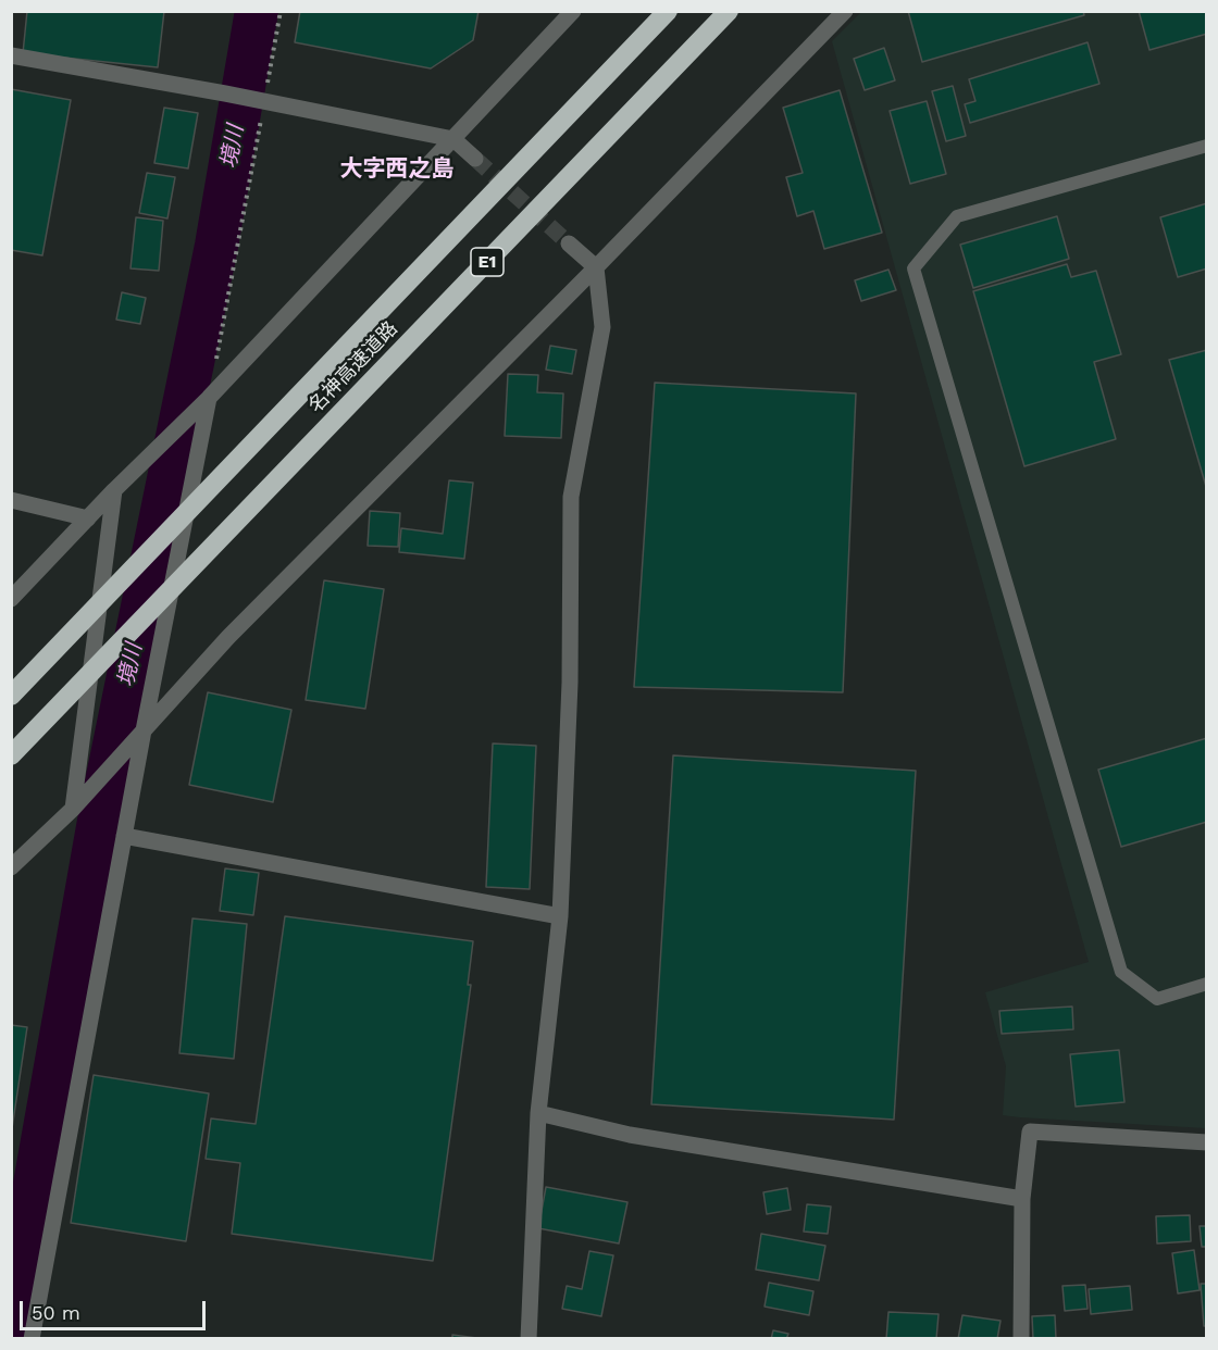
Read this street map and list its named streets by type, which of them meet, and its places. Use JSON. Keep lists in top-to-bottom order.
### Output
{
  "streets": {
    "highway": ["E1", "名神高速道路"]
  },
  "districts": ["大字西之島"],
  "water": ["境川"],
  "scale_bar": "50 m"
}
